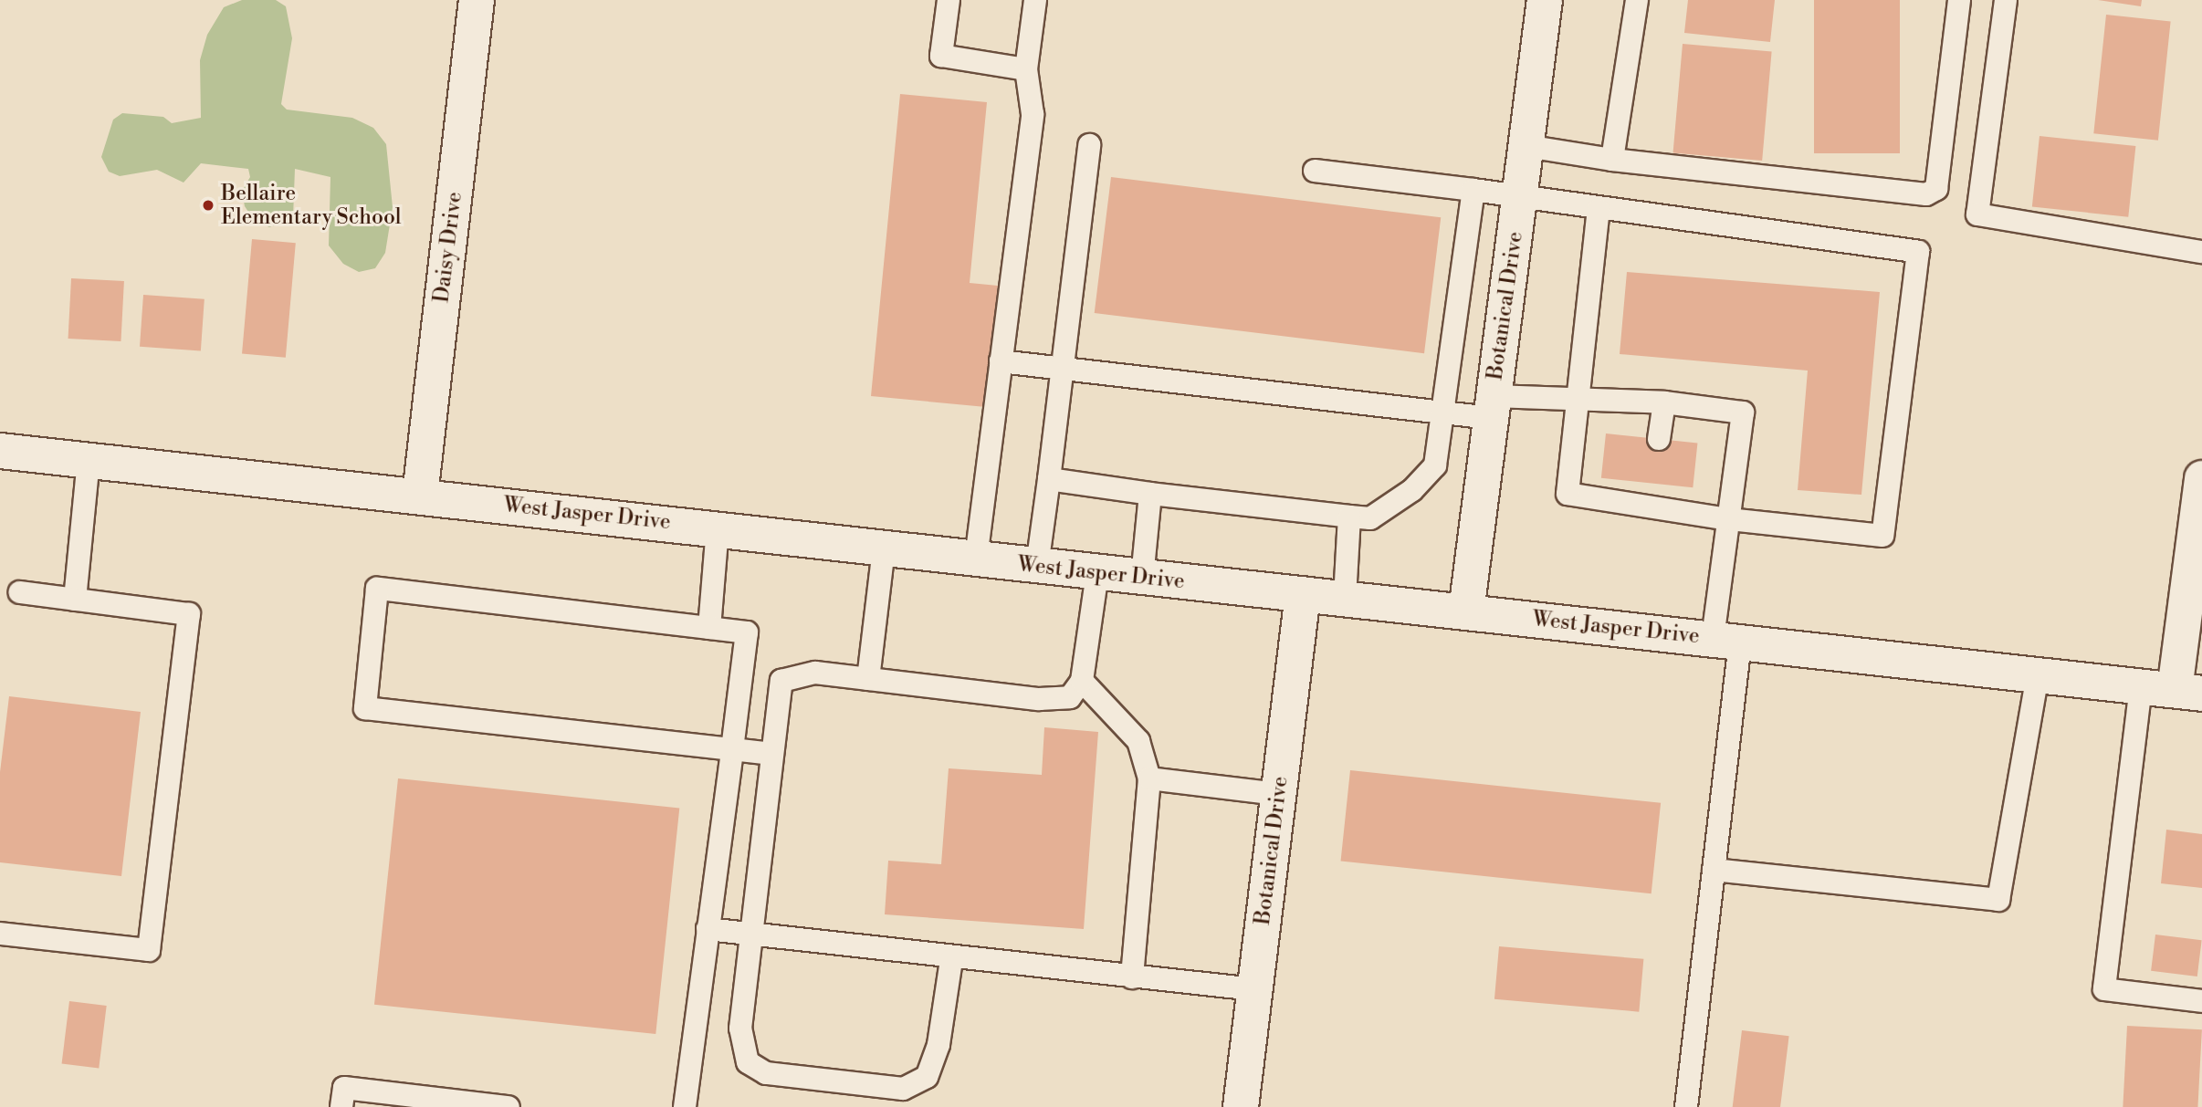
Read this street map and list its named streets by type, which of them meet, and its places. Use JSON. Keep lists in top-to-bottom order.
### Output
{
  "streets": {
    "street": ["Daisy Drive", "Botanical Drive", "West Jasper Drive"]
  },
  "crossings": [
    ["Daisy Drive", "West Jasper Drive"],
    ["Botanical Drive", "West Jasper Drive"]
  ],
  "places": ["Bellaire Elementary School"]
}
